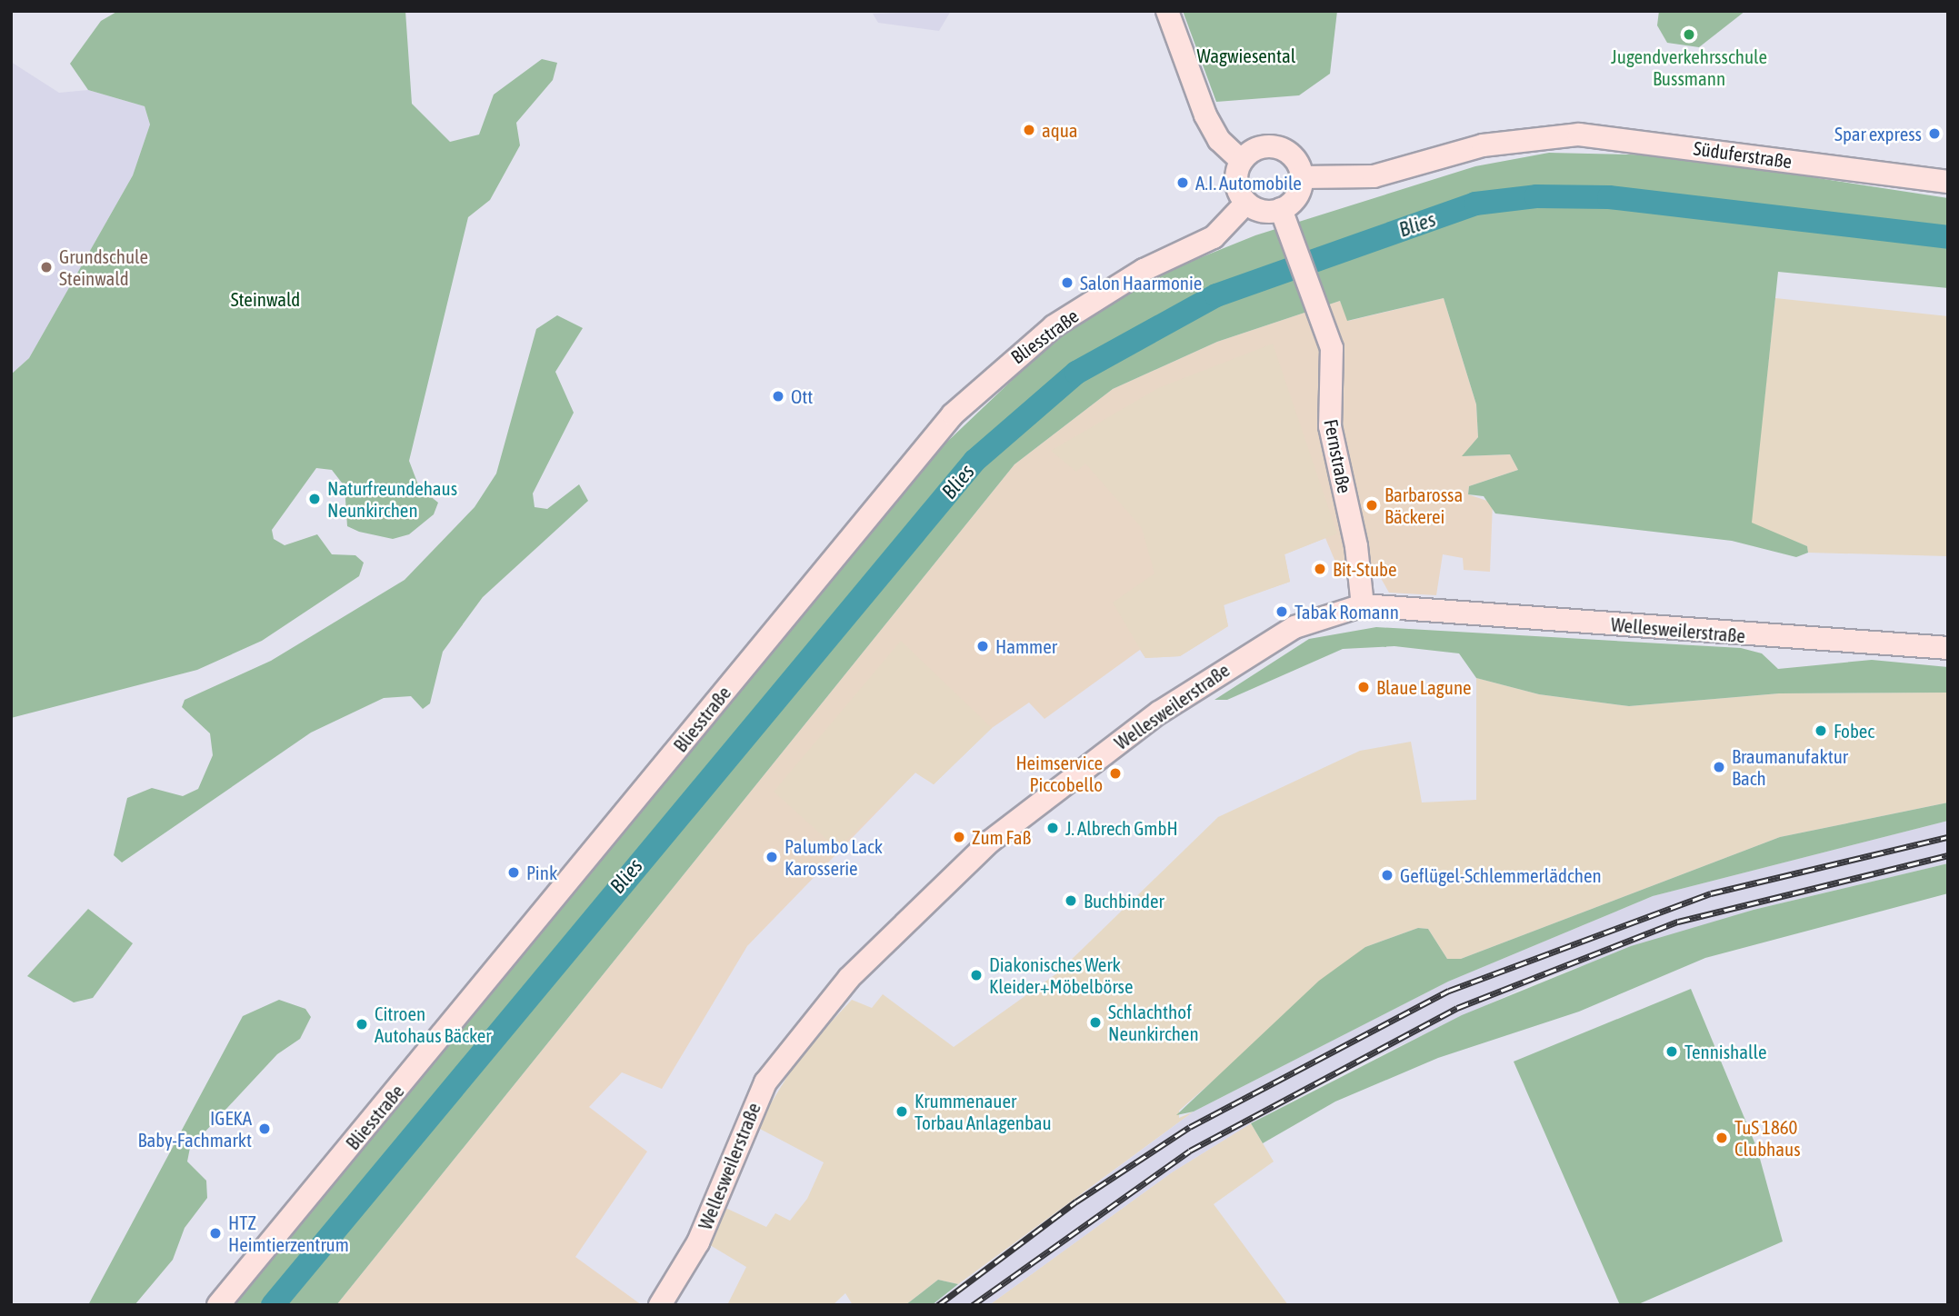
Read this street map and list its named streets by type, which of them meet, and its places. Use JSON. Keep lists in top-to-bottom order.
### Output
{
  "streets": {
    "main road": [
      "Süduferstraße",
      "Bliesstraße",
      "Fernstraße",
      "Wellesweilerstraße"
    ]
  },
  "crossings": [
    ["Süduferstraße", "Bliesstraße"],
    ["Süduferstraße", "Fernstraße"],
    ["Bliesstraße", "Fernstraße"],
    ["Fernstraße", "Wellesweilerstraße"]
  ],
  "water": ["Blies"],
  "parks": ["Wagwiesental", "Steinwald"],
  "places": [
    "Jugendverkehrsschule Bussmann",
    "aqua",
    "Spar express",
    "A.I. Automobile",
    "Grundschule Steinwald",
    "Salon Haarmonie",
    "Ott",
    "Naturfreundehaus Neunkirchen",
    "Barbarossa Bäckerei",
    "Bit-Stube",
    "Tabak Romann",
    "Hammer",
    "Blaue Lagune",
    "Fobec",
    "Braumanufaktur Bach",
    "Heimservice Piccobello",
    "J. Albrech GmbH",
    "Zum Faß",
    "Palumbo Lack Karosserie",
    "Pink",
    "Geflügel-Schlemmerlädchen",
    "Buchbinder",
    "Diakonisches Werk Kleider+Möbelbörse",
    "Schlachthof Neunkirchen",
    "Citroen Autohaus Bäcker",
    "Tennishalle",
    "Krummenauer Torbau Anlagenbau",
    "IGEKA Baby-Fachmarkt",
    "TuS 1860 Clubhaus",
    "HTZ Heimtierzentrum"
  ]
}
